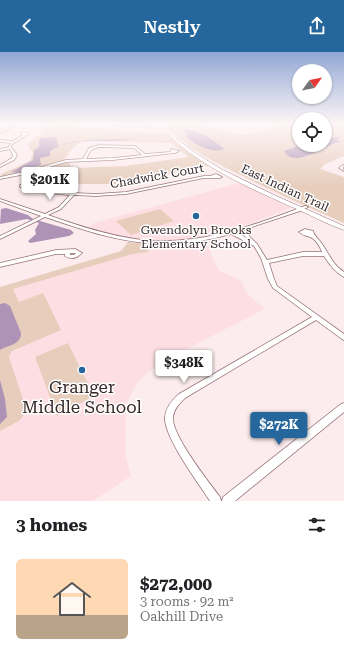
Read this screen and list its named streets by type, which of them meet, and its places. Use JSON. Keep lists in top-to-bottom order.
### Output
{
  "streets": {
    "main road": ["East Indian Trail"],
    "street": ["Chadwick Court"]
  },
  "places": ["Gwendolyn Brooks Elementary School", "Granger Middle School"],
  "north": "top right",
  "page": {
    "header": "Nestly",
    "price": ["$201K", "$348K", "$272K"],
    "heading": "3 homes",
    "list": [
      {
        "name": "$272,000",
        "note": "3 rooms · 92 m² · Oakhill Drive"
      }
    ]
  }
}
